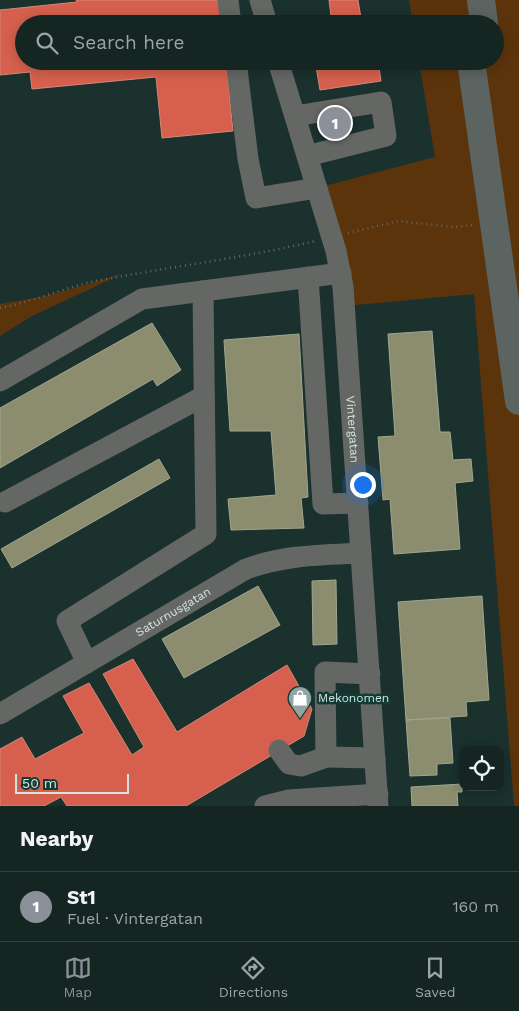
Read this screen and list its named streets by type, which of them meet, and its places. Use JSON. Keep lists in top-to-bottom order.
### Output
{
  "streets": {
    "street": ["Vintergatan", "Saturnusgatan"]
  },
  "crossings": [
    ["Vintergatan", "Saturnusgatan"]
  ],
  "places": {
    "shop": ["Mekonomen"]
  },
  "scale_bar": "50 m",
  "page": {
    "search": "Search here",
    "pins": "1",
    "scale": "50 m",
    "heading": "Nearby",
    "list": [
      {
        "mark": "1",
        "name": "St1",
        "note": "Fuel · Vintergatan",
        "value": "160 m"
      }
    ],
    "nav": ["Map", "Directions", "Saved"]
  }
}
